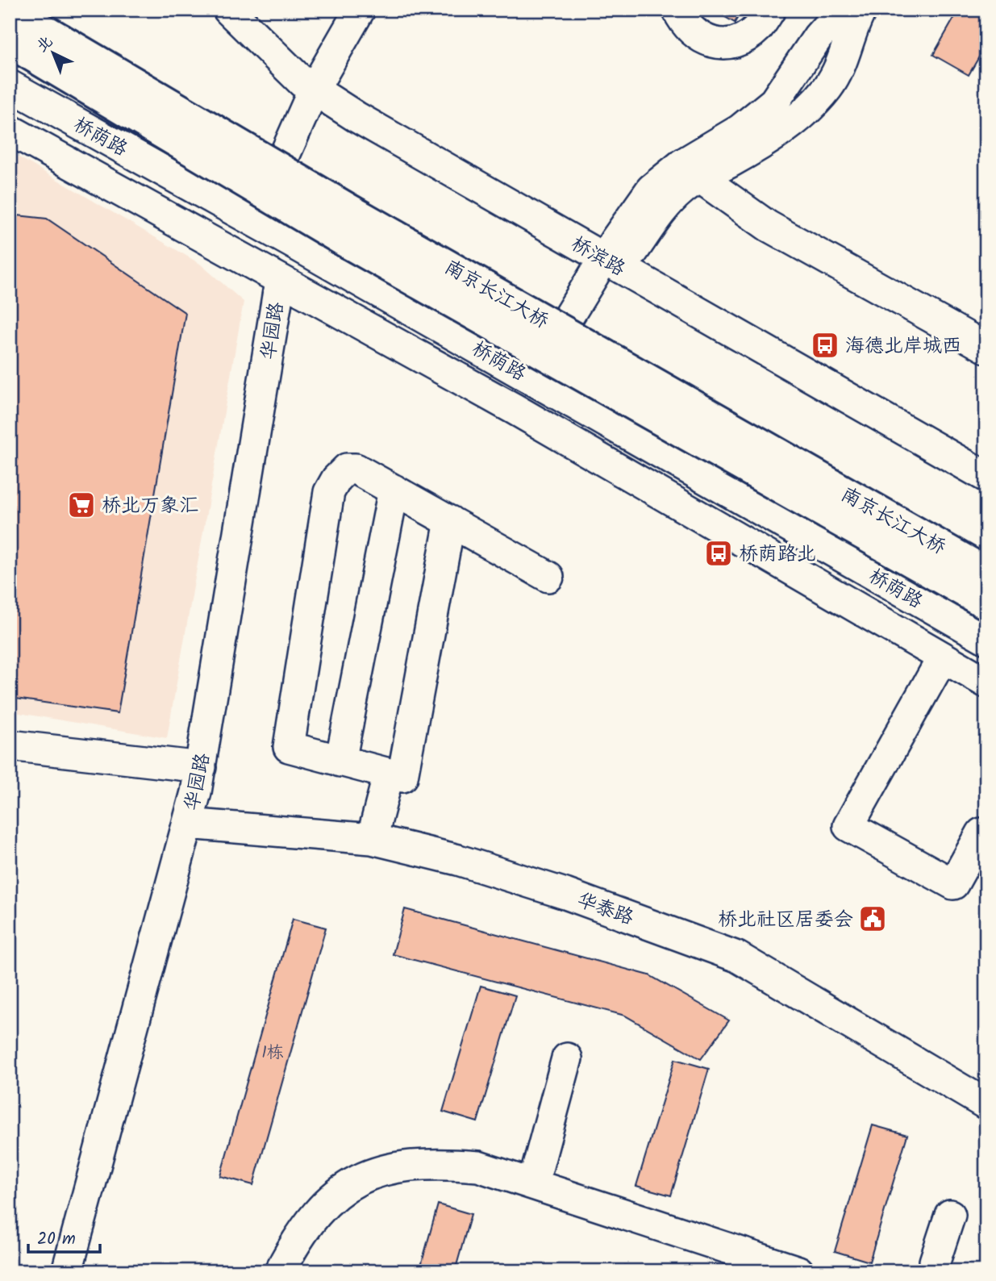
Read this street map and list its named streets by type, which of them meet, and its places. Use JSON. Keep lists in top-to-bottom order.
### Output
{
  "streets": {
    "highway": ["南京长江大桥"],
    "street": [
      "桥荫路",
      "桥滨路",
      "华园路",
      "华泰路"
    ]
  },
  "crossings": [
    ["桥荫路", "华园路"],
    ["华园路", "华泰路"]
  ],
  "places": {
    "bus stop": ["海德北岸城西", "桥荫路北"],
    "supermarket": ["桥北万象汇"],
    "public building": ["桥北社区居委会"]
  },
  "house_numbers": ["1栋"],
  "scale_bar": "20 m",
  "north": "top left"
}
